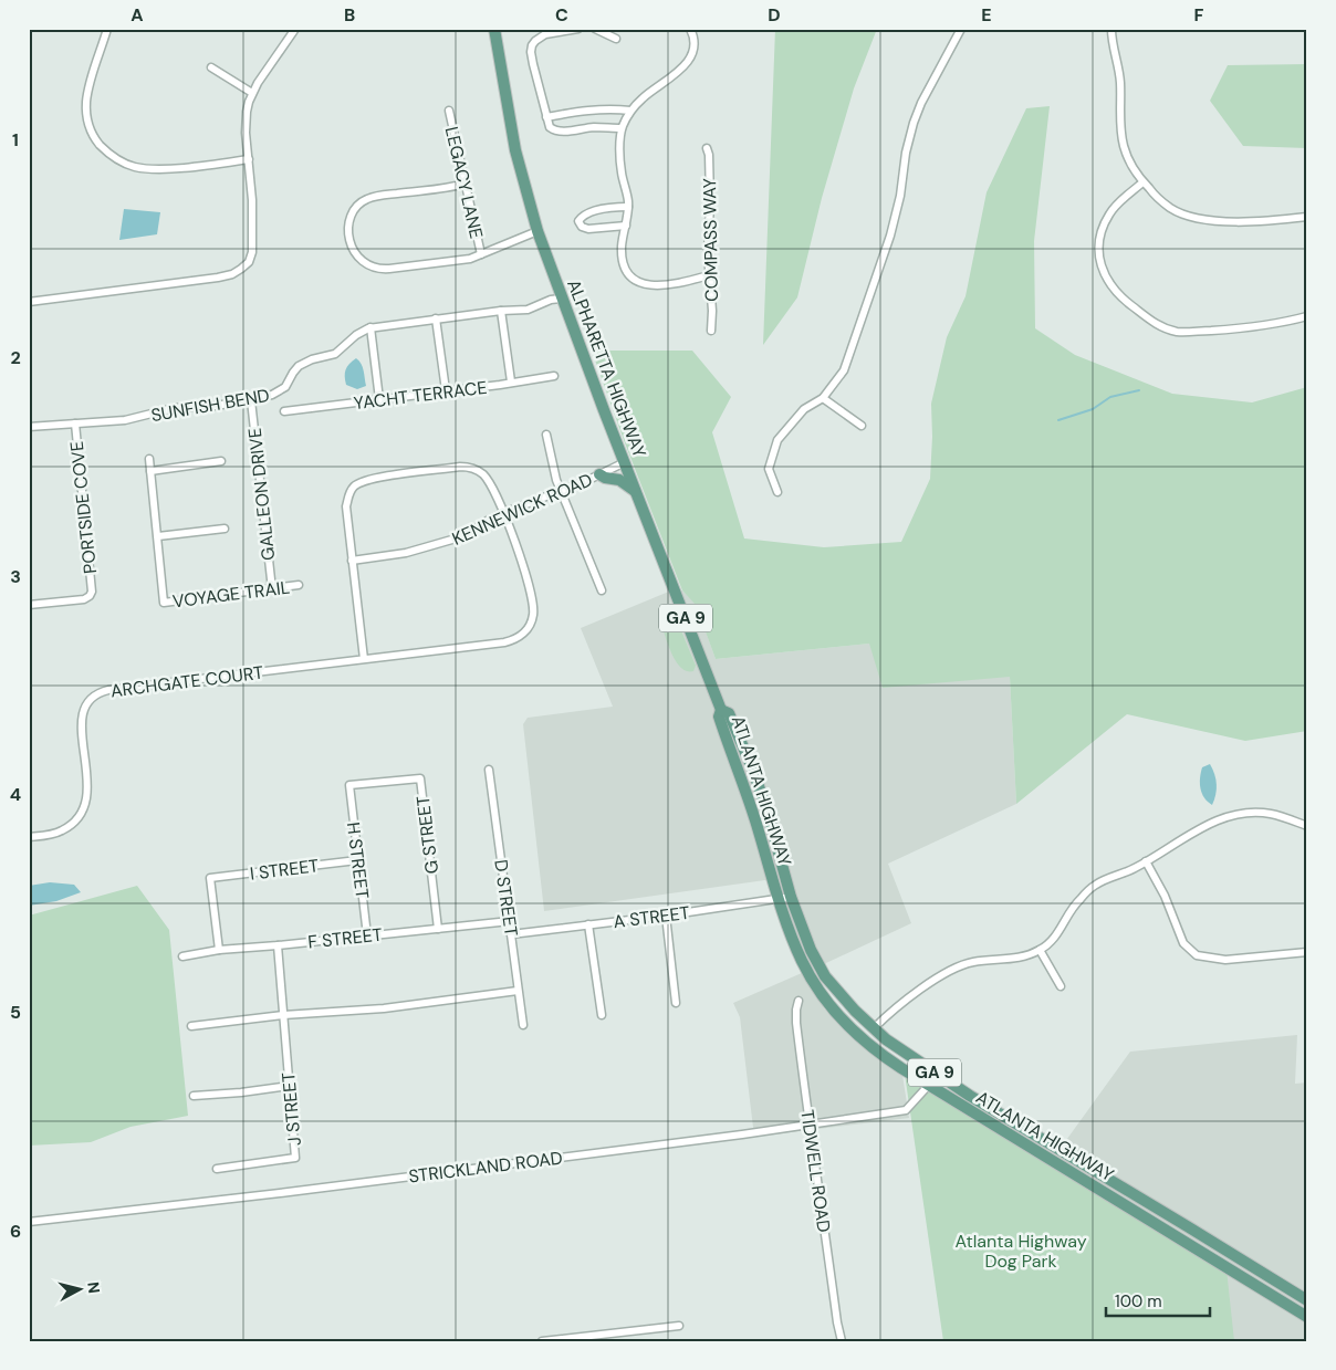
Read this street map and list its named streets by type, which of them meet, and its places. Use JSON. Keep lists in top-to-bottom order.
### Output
{
  "streets": {
    "main road": ["ALPHARETTA HIGHWAY", "GA 9", "ATLANTA HIGHWAY"],
    "street": [
      "LEGACY LANE",
      "COMPASS WAY",
      "YACHT TERRACE",
      "SUNFISH BEND",
      "GALLEON DRIVE",
      "PORTSIDE COVE",
      "KENNEWICK ROAD",
      "VOYAGE TRAIL",
      "ARCHGATE COURT",
      "G STREET",
      "H STREET",
      "I STREET",
      "D STREET",
      "A STREET",
      "F STREET",
      "J STREET",
      "STRICKLAND ROAD",
      "TIDWELL ROAD"
    ]
  },
  "crossings": [
    ["ALPHARETTA HIGHWAY", "SUNFISH BEND"],
    ["ALPHARETTA HIGHWAY", "KENNEWICK ROAD"],
    ["ALPHARETTA HIGHWAY", "ATLANTA HIGHWAY"],
    ["SUNFISH BEND", "GALLEON DRIVE"],
    ["SUNFISH BEND", "PORTSIDE COVE"],
    ["GALLEON DRIVE", "VOYAGE TRAIL"],
    ["KENNEWICK ROAD", "ARCHGATE COURT"],
    ["ATLANTA HIGHWAY", "A STREET"],
    ["ATLANTA HIGHWAY", "STRICKLAND ROAD"],
    ["G STREET", "H STREET"],
    ["G STREET", "F STREET"],
    ["H STREET", "I STREET"],
    ["H STREET", "F STREET"],
    ["I STREET", "F STREET"],
    ["D STREET", "A STREET"],
    ["D STREET", "F STREET"],
    ["STRICKLAND ROAD", "TIDWELL ROAD"]
  ],
  "parks": ["Atlanta Highway Dog Park"],
  "scale_bar": "100 m",
  "north": "right",
  "grid": {
    "columns": [
      "A",
      "B",
      "C",
      "D",
      "E",
      "F"
    ],
    "rows": [
      "1",
      "2",
      "3",
      "4",
      "5",
      "6"
    ]
  }
}
